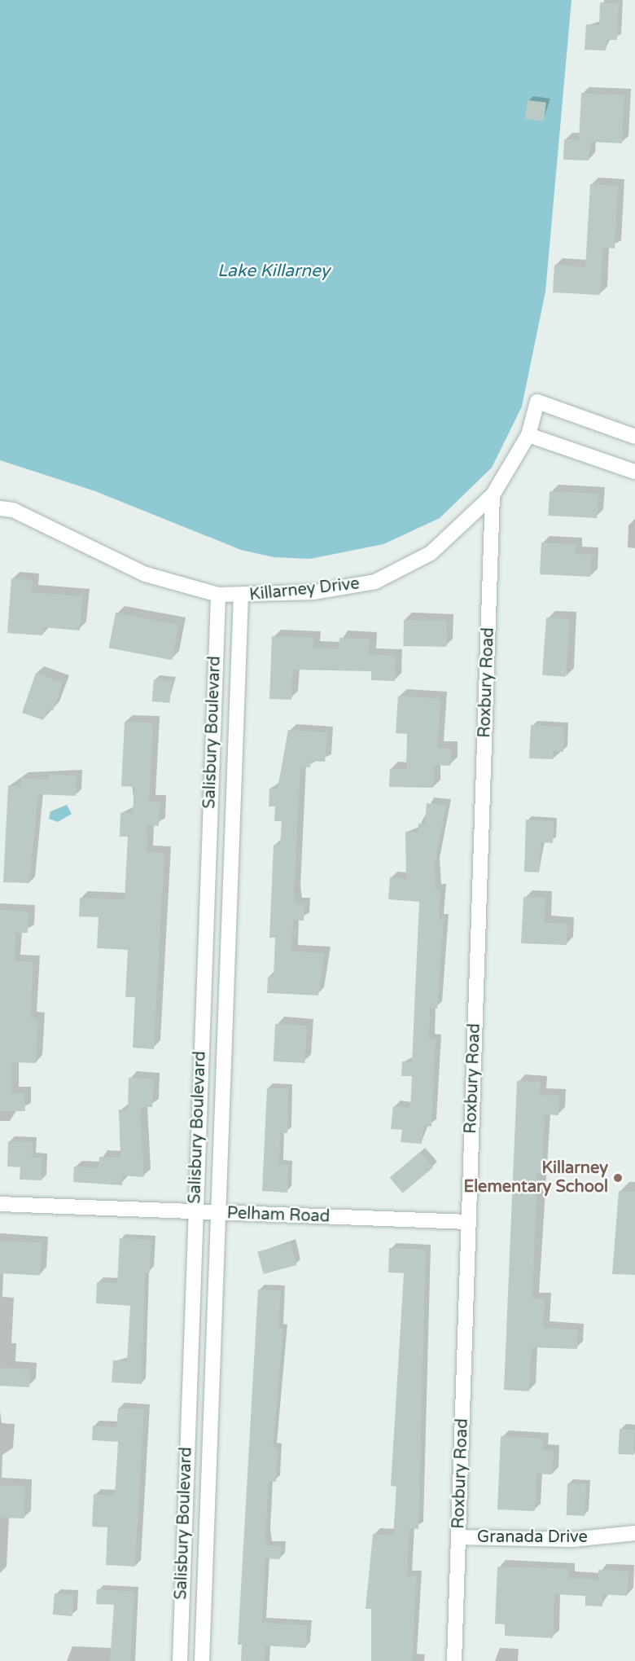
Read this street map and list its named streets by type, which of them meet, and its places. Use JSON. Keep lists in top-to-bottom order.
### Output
{
  "streets": {
    "street": [
      "Killarney Drive",
      "Roxbury Road",
      "Salisbury Boulevard",
      "Pelham Road",
      "Granada Drive"
    ]
  },
  "crossings": [
    ["Killarney Drive", "Roxbury Road"],
    ["Killarney Drive", "Salisbury Boulevard"],
    ["Roxbury Road", "Pelham Road"],
    ["Roxbury Road", "Granada Drive"],
    ["Salisbury Boulevard", "Pelham Road"]
  ],
  "water": ["Lake Killarney"],
  "places": ["Killarney Elementary School"]
}
